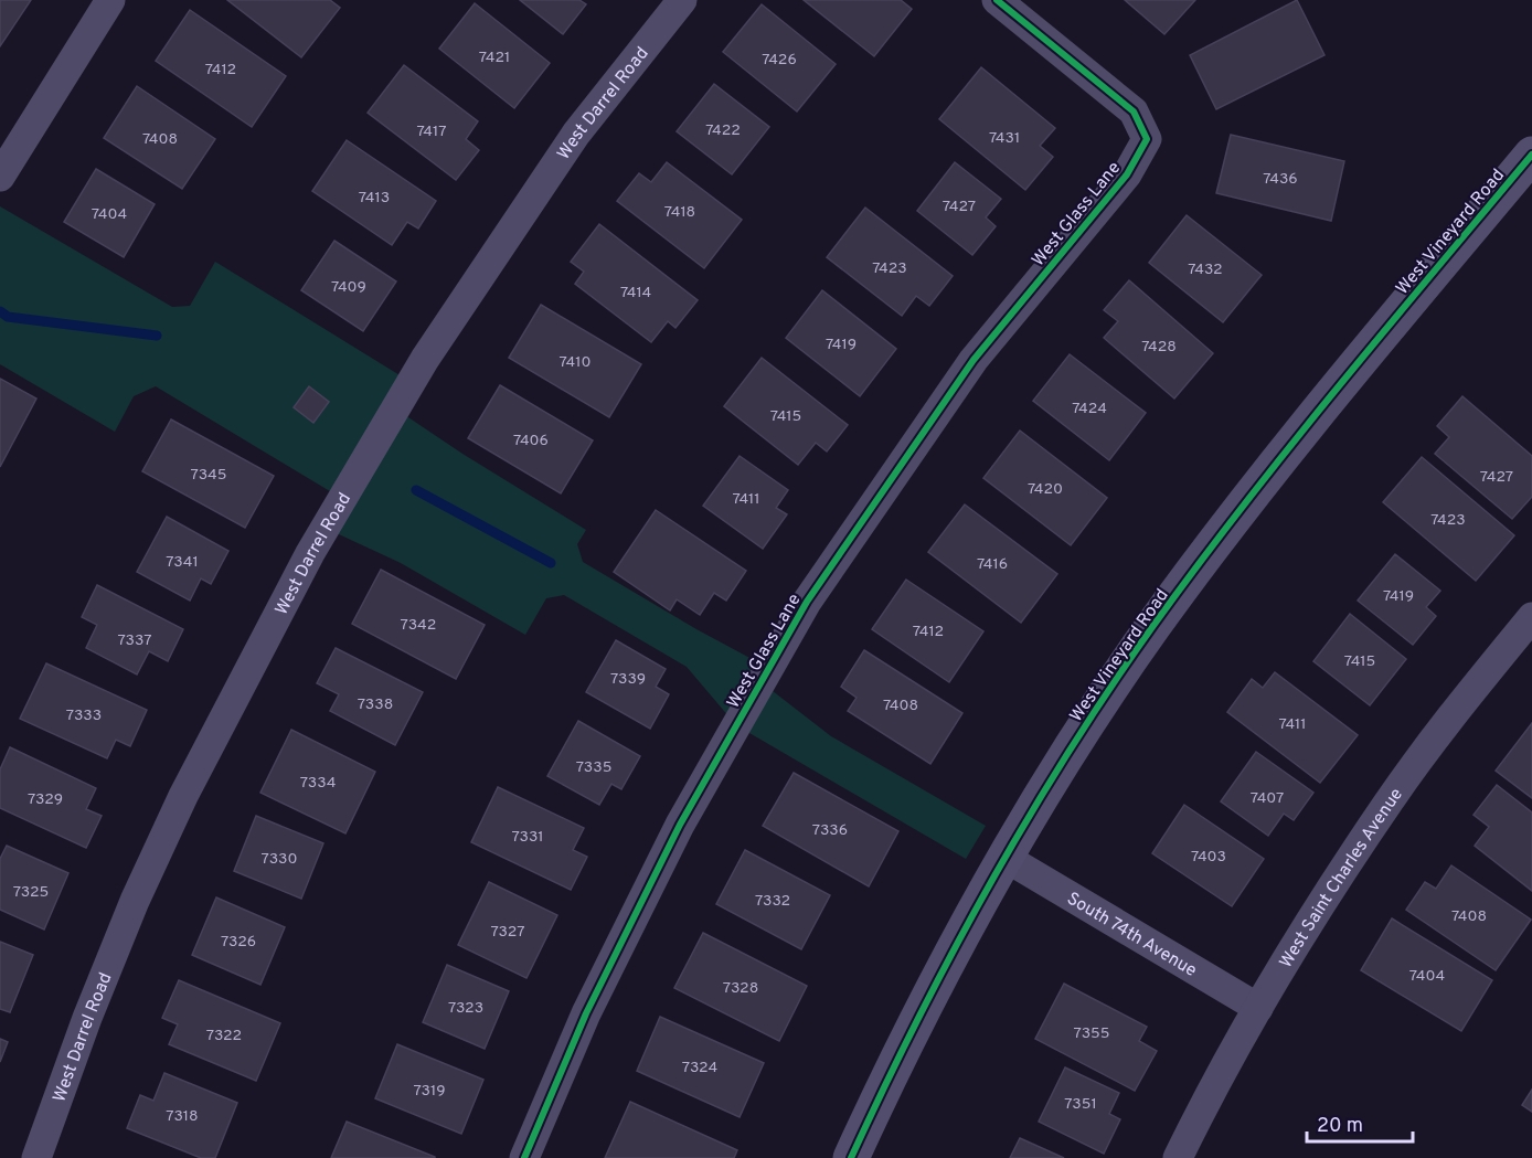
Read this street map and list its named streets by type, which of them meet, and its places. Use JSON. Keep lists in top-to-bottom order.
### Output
{
  "streets": {
    "street": [
      "West Darrel Road",
      "West Glass Lane",
      "West Vineyard Road",
      "West Saint Charles Avenue",
      "South 74th Avenue"
    ]
  },
  "crossings": [
    ["West Vineyard Road", "South 74th Avenue"],
    ["West Saint Charles Avenue", "South 74th Avenue"]
  ],
  "house_numbers": [
    "7421",
    "7426",
    "7412",
    "7422",
    "7417",
    "7431",
    "7408",
    "7436",
    "7413",
    "7427",
    "7418",
    "7404",
    "7423",
    "7432",
    "7409",
    "7414",
    "7419",
    "7428",
    "7410",
    "7424",
    "7415",
    "7406",
    "7345",
    "7427",
    "7420",
    "7411",
    "7423",
    "7341",
    "7416",
    "7419",
    "7342",
    "7412",
    "7337",
    "7415",
    "7339",
    "7338",
    "7408",
    "7333",
    "7411",
    "7335",
    "7334",
    "7407",
    "7329",
    "7336",
    "7331",
    "7403",
    "7330",
    "7325",
    "7332",
    "7408",
    "7327",
    "7326",
    "7404",
    "7328",
    "7323",
    "7355",
    "7322",
    "7324",
    "7319",
    "7351",
    "7318"
  ],
  "scale_bar": "20 m"
}
